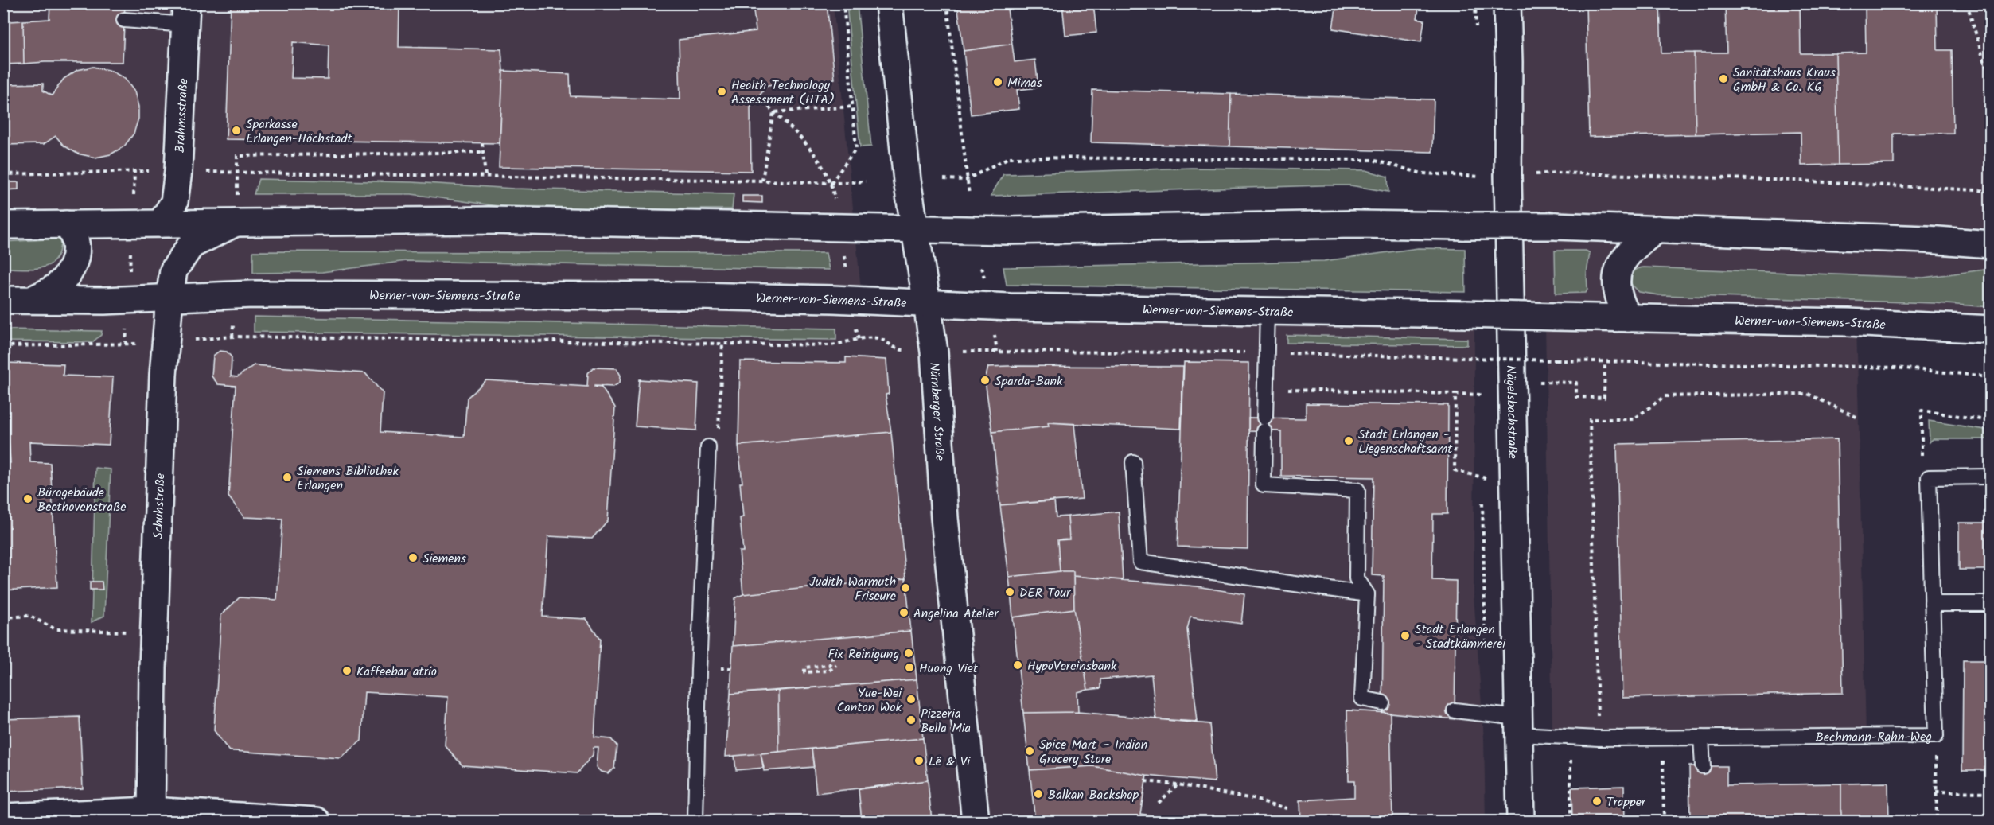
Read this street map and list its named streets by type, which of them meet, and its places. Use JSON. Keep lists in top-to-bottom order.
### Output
{
  "streets": {
    "main road": [
      "Brahmsstraße",
      "Werner-von-Siemens-Straße",
      "Nürnberger Straße",
      "Nägelsbachstraße",
      "Schuhstraße"
    ],
    "lane": ["Bechmann-Rahn-Weg"]
  },
  "crossings": [
    ["Werner-von-Siemens-Straße", "Nürnberger Straße"],
    ["Werner-von-Siemens-Straße", "Schuhstraße"],
    ["Nägelsbachstraße", "Bechmann-Rahn-Weg"]
  ],
  "places": [
    "Sanitätshaus Kraus GmbH & Co. KG",
    "Mimas",
    "Health Technology Assessment (HTA)",
    "Sparkasse Erlangen-Höchstadt",
    "Sparda-Bank",
    "Stadt Erlangen - Liegenschaftsamt",
    "Siemens Bibliothek Erlangen",
    "Bürogebäude Beethovenstraße",
    "Siemens",
    "Judith Warmuth Friseure",
    "DER Tour",
    "Angelina Atelier",
    "Stadt Erlangen - Stadtkämmerei",
    "Fix Reinigung",
    "HypoVereinsbank",
    "Huong Viet",
    "Kaffeebar atrio",
    "Yue-Wei Canton Wok",
    "Pizzeria Bella Mia",
    "Spice Mart – Indian Grocery Store",
    "Lê & Vi",
    "Balkan Backshop",
    "Trapper"
  ]
}
